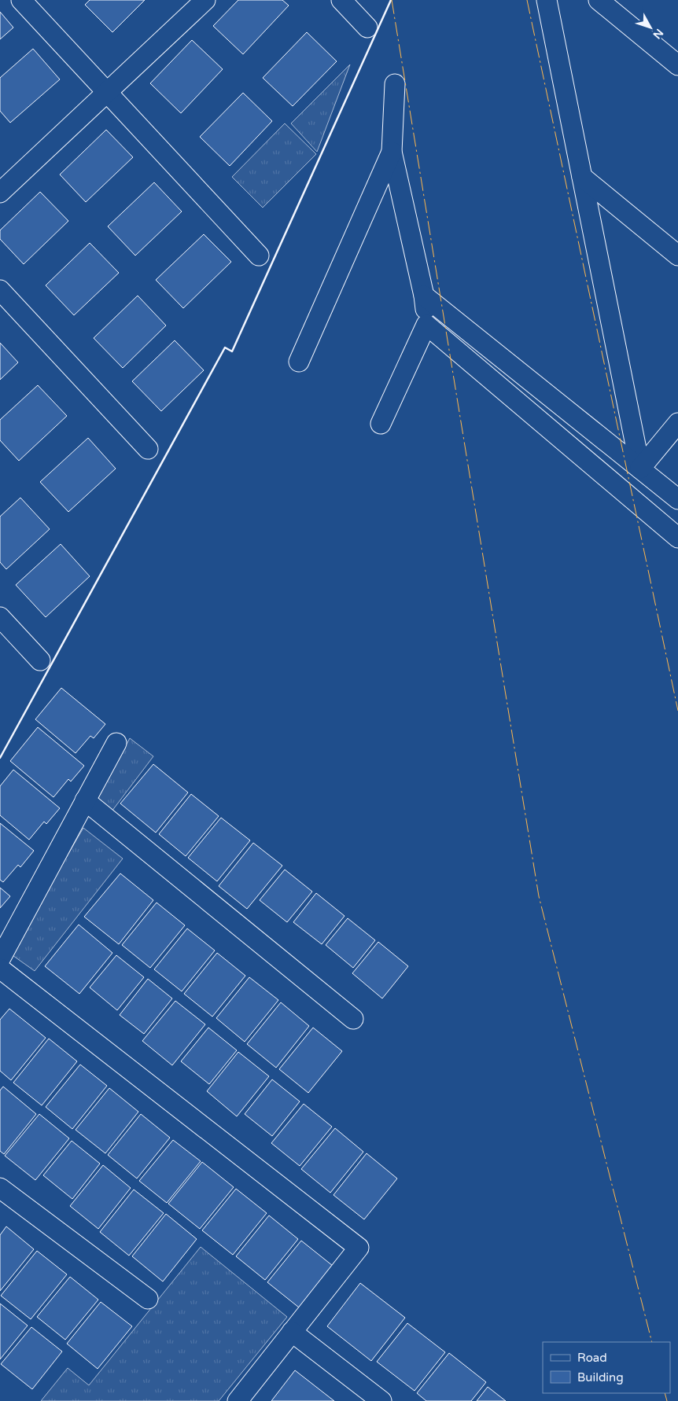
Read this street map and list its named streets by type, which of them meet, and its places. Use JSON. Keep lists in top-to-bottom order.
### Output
{
  "legend": ["Road", "Building"],
  "north": "bottom right"
}
